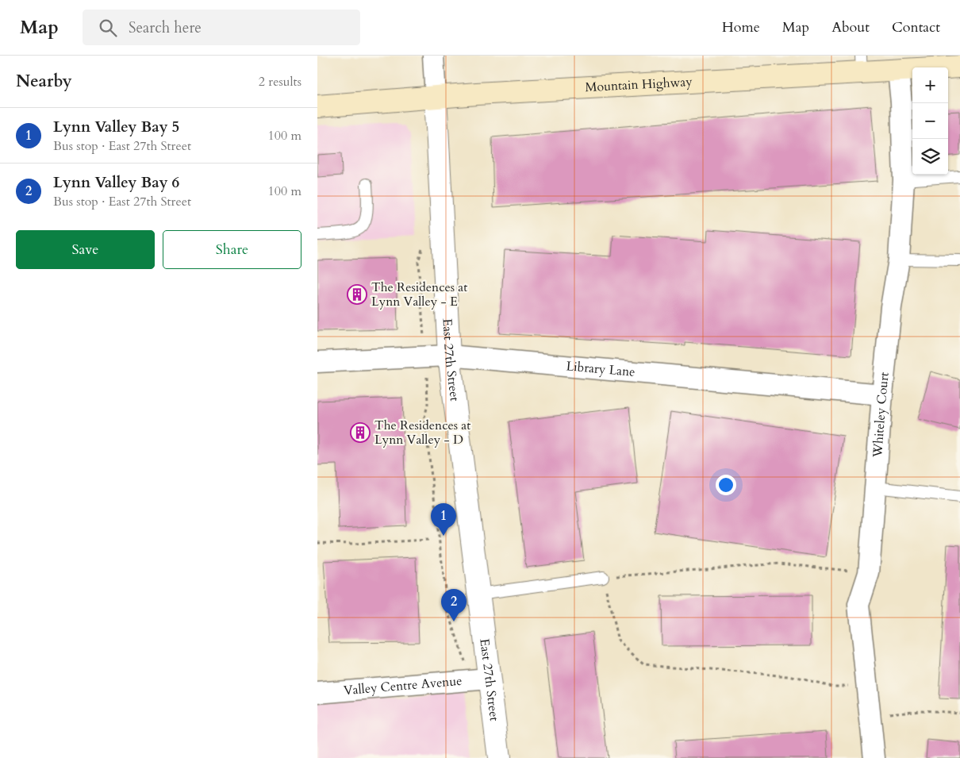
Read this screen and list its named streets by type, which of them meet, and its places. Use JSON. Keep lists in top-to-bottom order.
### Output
{
  "streets": {
    "main road": ["Mountain Highway"],
    "street": [
      "East 27th Street",
      "Library Lane",
      "Whiteley Court",
      "Valley Centre Avenue"
    ]
  },
  "crossings": [
    ["Mountain Highway", "East 27th Street"],
    ["Mountain Highway", "Whiteley Court"],
    ["East 27th Street", "Library Lane"],
    ["East 27th Street", "Valley Centre Avenue"],
    ["Library Lane", "Whiteley Court"]
  ],
  "places": {
    "building": ["The Residences at Lynn Valley - E", "The Residences at Lynn Valley - D"]
  },
  "page": {
    "header": "Map",
    "search": "Search here",
    "nav": [
      "Home",
      "Map",
      "About",
      "Contact"
    ],
    "heading": ["Nearby", "2 results"],
    "map_buttons": ["+", "−"],
    "list": [
      {
        "mark": "1",
        "name": "Lynn Valley Bay 5",
        "note": "Bus stop · East 27th Street",
        "value": "100 m"
      },
      {
        "mark": "2",
        "name": "Lynn Valley Bay 6",
        "note": "Bus stop · East 27th Street",
        "value": "100 m"
      }
    ],
    "buttons": ["Save", "Share"],
    "pins": ["1", "2"]
  }
}
